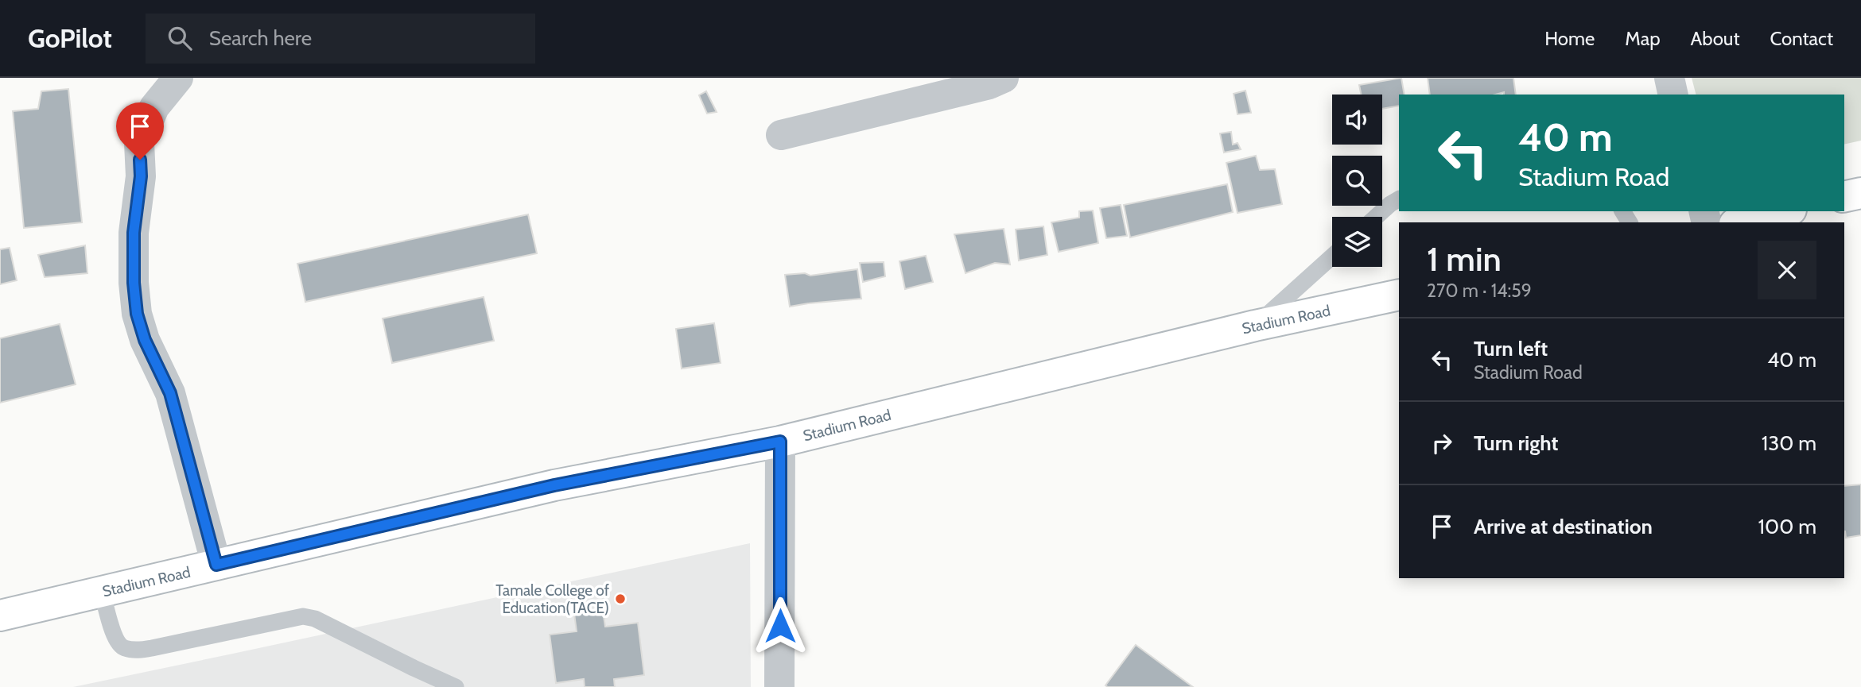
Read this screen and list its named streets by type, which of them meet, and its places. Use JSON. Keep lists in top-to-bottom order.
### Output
{
  "streets": {
    "main road": ["Stadium Road"]
  },
  "places": ["Tamale College of Education(TACE)"],
  "page": {
    "header": "GoPilot",
    "search": "Search here",
    "nav": [
      "Home",
      "Map",
      "About",
      "Contact"
    ],
    "turn": ["40 m", "Stadium Road"],
    "heading": ["1 min", "270 m · 14:59"],
    "list": [
      {
        "name": "Turn left",
        "note": "Stadium Road",
        "value": "40 m"
      },
      {
        "name": "Turn right",
        "value": "130 m"
      },
      {
        "name": "Arrive at destination",
        "value": "100 m"
      }
    ]
  }
}
